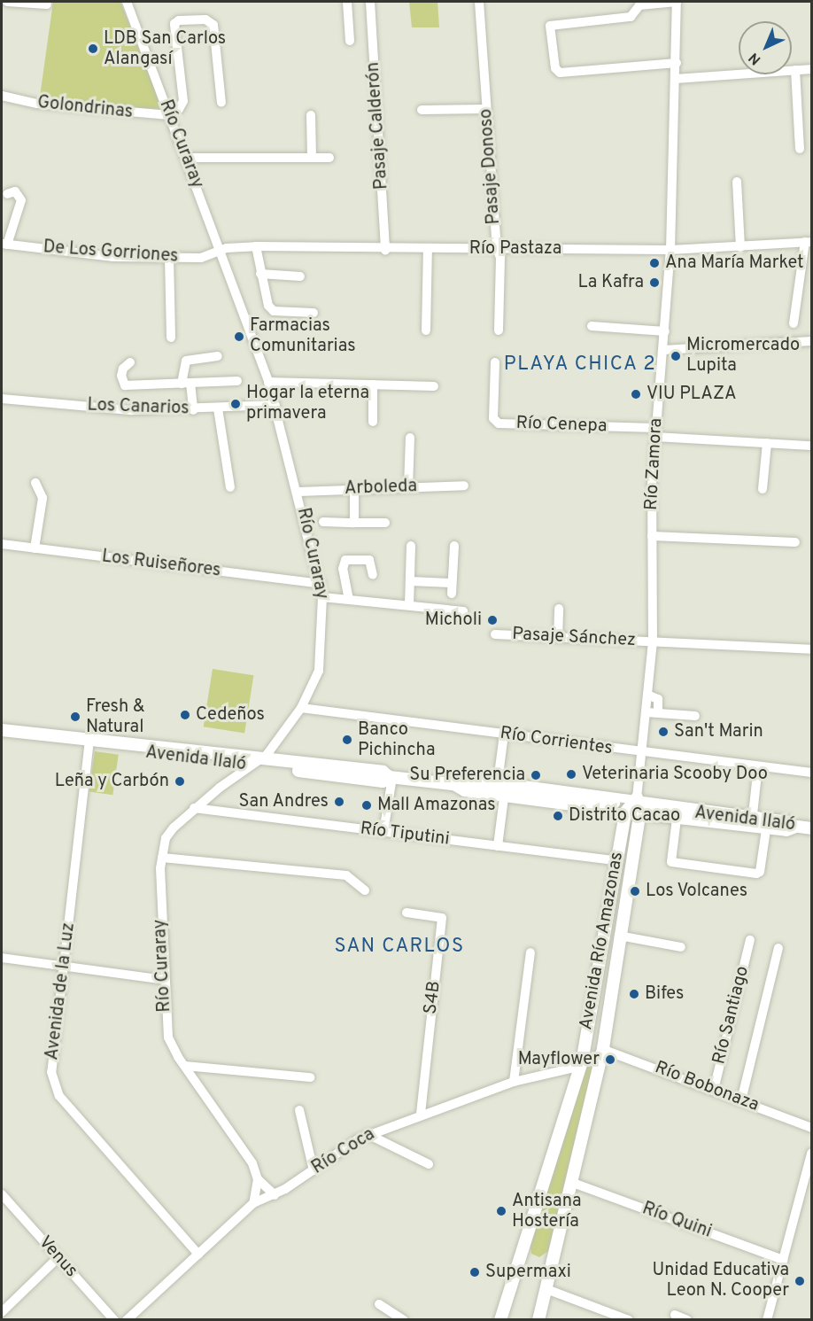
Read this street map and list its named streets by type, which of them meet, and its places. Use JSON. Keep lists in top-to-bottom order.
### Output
{
  "streets": {
    "main road": ["Avenida Ilaló", "Avenida Río Amazonas"],
    "street": [
      "Golondrinas",
      "Pasaje Calderón",
      "Río Curaray",
      "Pasaje Donoso",
      "Río Pastaza",
      "De Los Gorriones",
      "Los Canarios",
      "Río Cenepa",
      "Río Zamora",
      "Arboleda",
      "Los Ruiseñores",
      "Pasaje Sánchez",
      "Río Corrientes",
      "Río Tiputini",
      "Avenida de la Luz",
      "S4B",
      "Río Santiago",
      "Río Bobonaza",
      "Río Coca",
      "Río Quini",
      "Venus"
    ]
  },
  "crossings": [
    ["Golondrinas", "Río Curaray"],
    ["Pasaje Calderón", "Río Pastaza"],
    ["Río Curaray", "Río Pastaza"],
    ["Río Curaray", "De Los Gorriones"],
    ["Río Curaray", "Los Canarios"],
    ["Río Curaray", "Arboleda"],
    ["Río Curaray", "Los Ruiseñores"],
    ["Río Curaray", "Río Corrientes"],
    ["Río Curaray", "Avenida Ilaló"],
    ["Río Curaray", "Río Tiputini"],
    ["Río Curaray", "Río Coca"],
    ["Pasaje Donoso", "Río Pastaza"],
    ["Río Pastaza", "De Los Gorriones"],
    ["Río Pastaza", "Río Zamora"],
    ["Río Cenepa", "Río Zamora"],
    ["Río Zamora", "Pasaje Sánchez"],
    ["Río Zamora", "Río Corrientes"],
    ["Río Zamora", "Avenida Ilaló"],
    ["Río Zamora", "Avenida Río Amazonas"],
    ["Avenida Ilaló", "Avenida Río Amazonas"],
    ["Avenida Ilaló", "Avenida de la Luz"],
    ["Río Tiputini", "Avenida Río Amazonas"],
    ["Avenida Río Amazonas", "Río Bobonaza"],
    ["Avenida Río Amazonas", "Río Coca"],
    ["Avenida Río Amazonas", "Río Quini"],
    ["Avenida de la Luz", "Río Coca"],
    ["S4B", "Río Coca"],
    ["Río Santiago", "Río Bobonaza"],
    ["Río Bobonaza", "Río Coca"]
  ],
  "districts": ["PLAYA CHICA 2", "SAN CARLOS"],
  "places": [
    "LDB San Carlos Alangasí",
    "Ana María Market",
    "La Kafra",
    "Farmacias Comunitarias",
    "Micromercado Lupita",
    "VIU PLAZA",
    "Hogar la eterna primavera",
    "Micholi",
    "Cedeños",
    "Fresh & Natural",
    "San't Marin",
    "Banco Pichincha",
    "Veterinaria Scooby Doo",
    "Su Preferencia",
    "Leña y Carbón",
    "San Andres",
    "Mall Amazonas",
    "Distrito Cacao",
    "Los Volcanes",
    "Bifes",
    "Mayflower",
    "Antisana Hostería",
    "Supermaxi",
    "Unidad Educativa Leon N. Cooper"
  ],
  "north": "bottom left"
}
